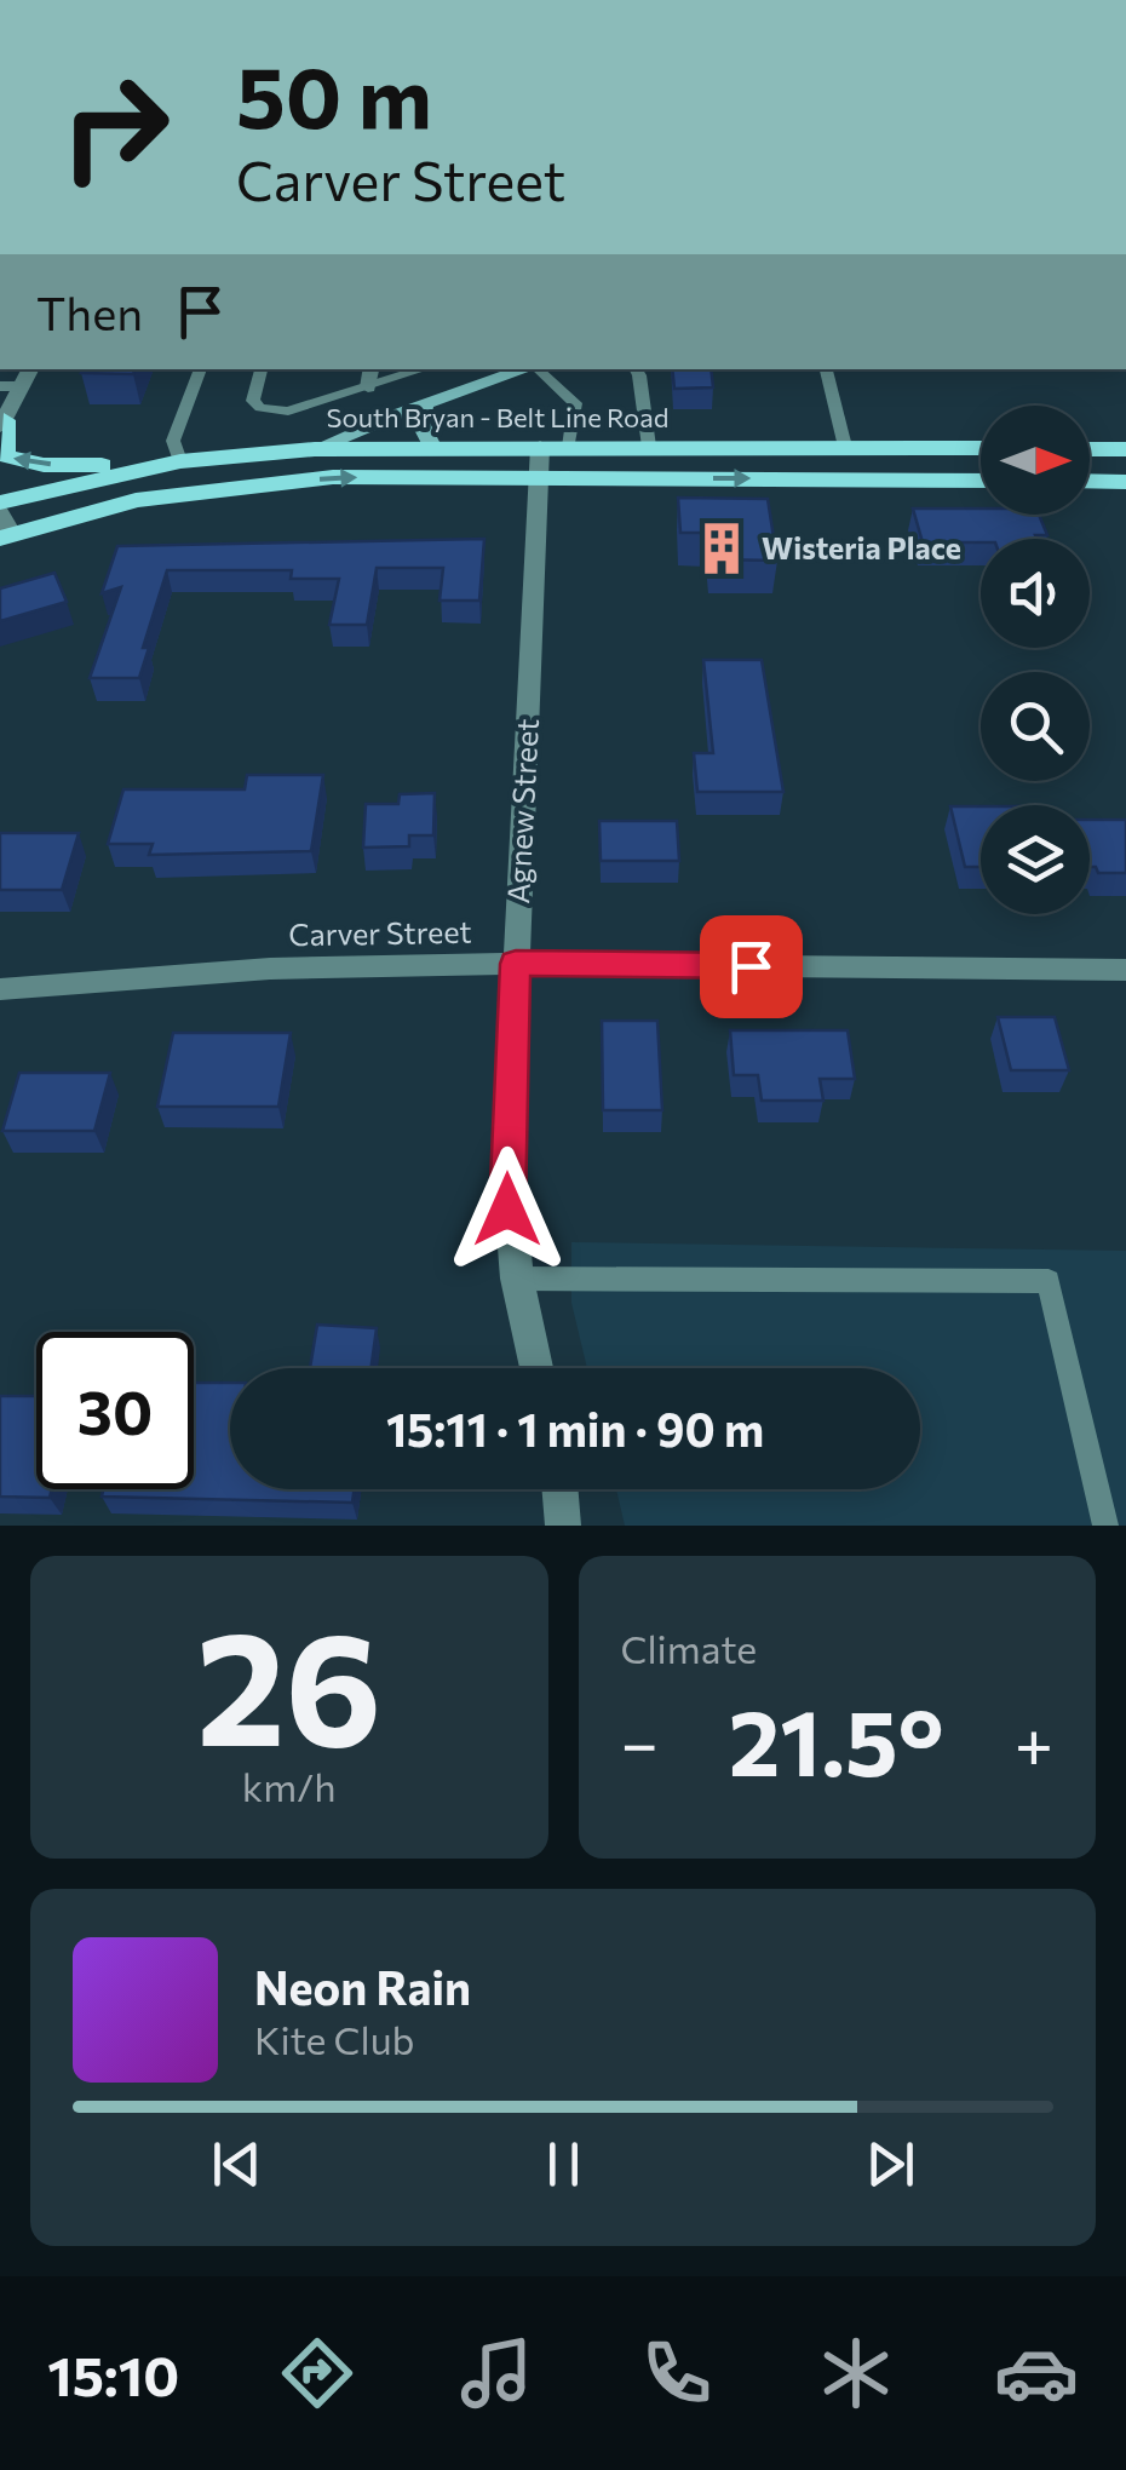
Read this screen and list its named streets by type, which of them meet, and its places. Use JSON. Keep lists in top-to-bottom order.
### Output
{
  "streets": {
    "main road": ["South Bryan - Belt Line Road"],
    "street": ["Agnew Street", "Carver Street"]
  },
  "crossings": [
    ["South Bryan - Belt Line Road", "Agnew Street"],
    ["Agnew Street", "Carver Street"]
  ],
  "places": {
    "building": ["Wisteria Place"]
  },
  "north": "right",
  "page": {
    "turn": ["50 m", "Carver Street"],
    "then": "Then",
    "limit": "30",
    "trip": "15:11 · 1 min · 90 m",
    "tile": [
      ["26", "km/h"],
      "Climate"
    ],
    "heat": ["−", "21.5°", "+"],
    "song": ["Neon Rain", "Kite Club"],
    "tabs": "15:10"
  }
}
